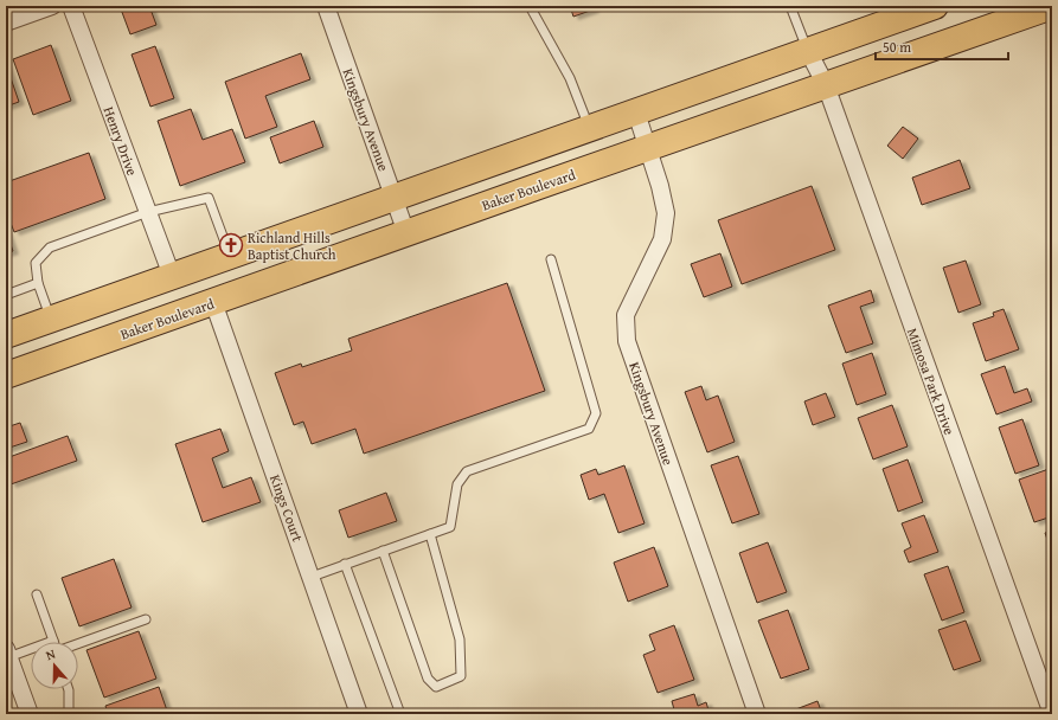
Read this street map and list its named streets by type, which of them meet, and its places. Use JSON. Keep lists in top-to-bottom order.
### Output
{
  "streets": {
    "main road": ["Baker Boulevard"],
    "street": [
      "Kingsbury Avenue",
      "Henry Drive",
      "Mimosa Park Drive",
      "Kings Court"
    ]
  },
  "crossings": [
    ["Kingsbury Avenue", "Baker Boulevard"],
    ["Baker Boulevard", "Mimosa Park Drive"],
    ["Baker Boulevard", "Kings Court"]
  ],
  "places": {
    "church": ["Richland Hills Baptist Church"]
  },
  "scale_bar": "50 m",
  "north": "top"
}
